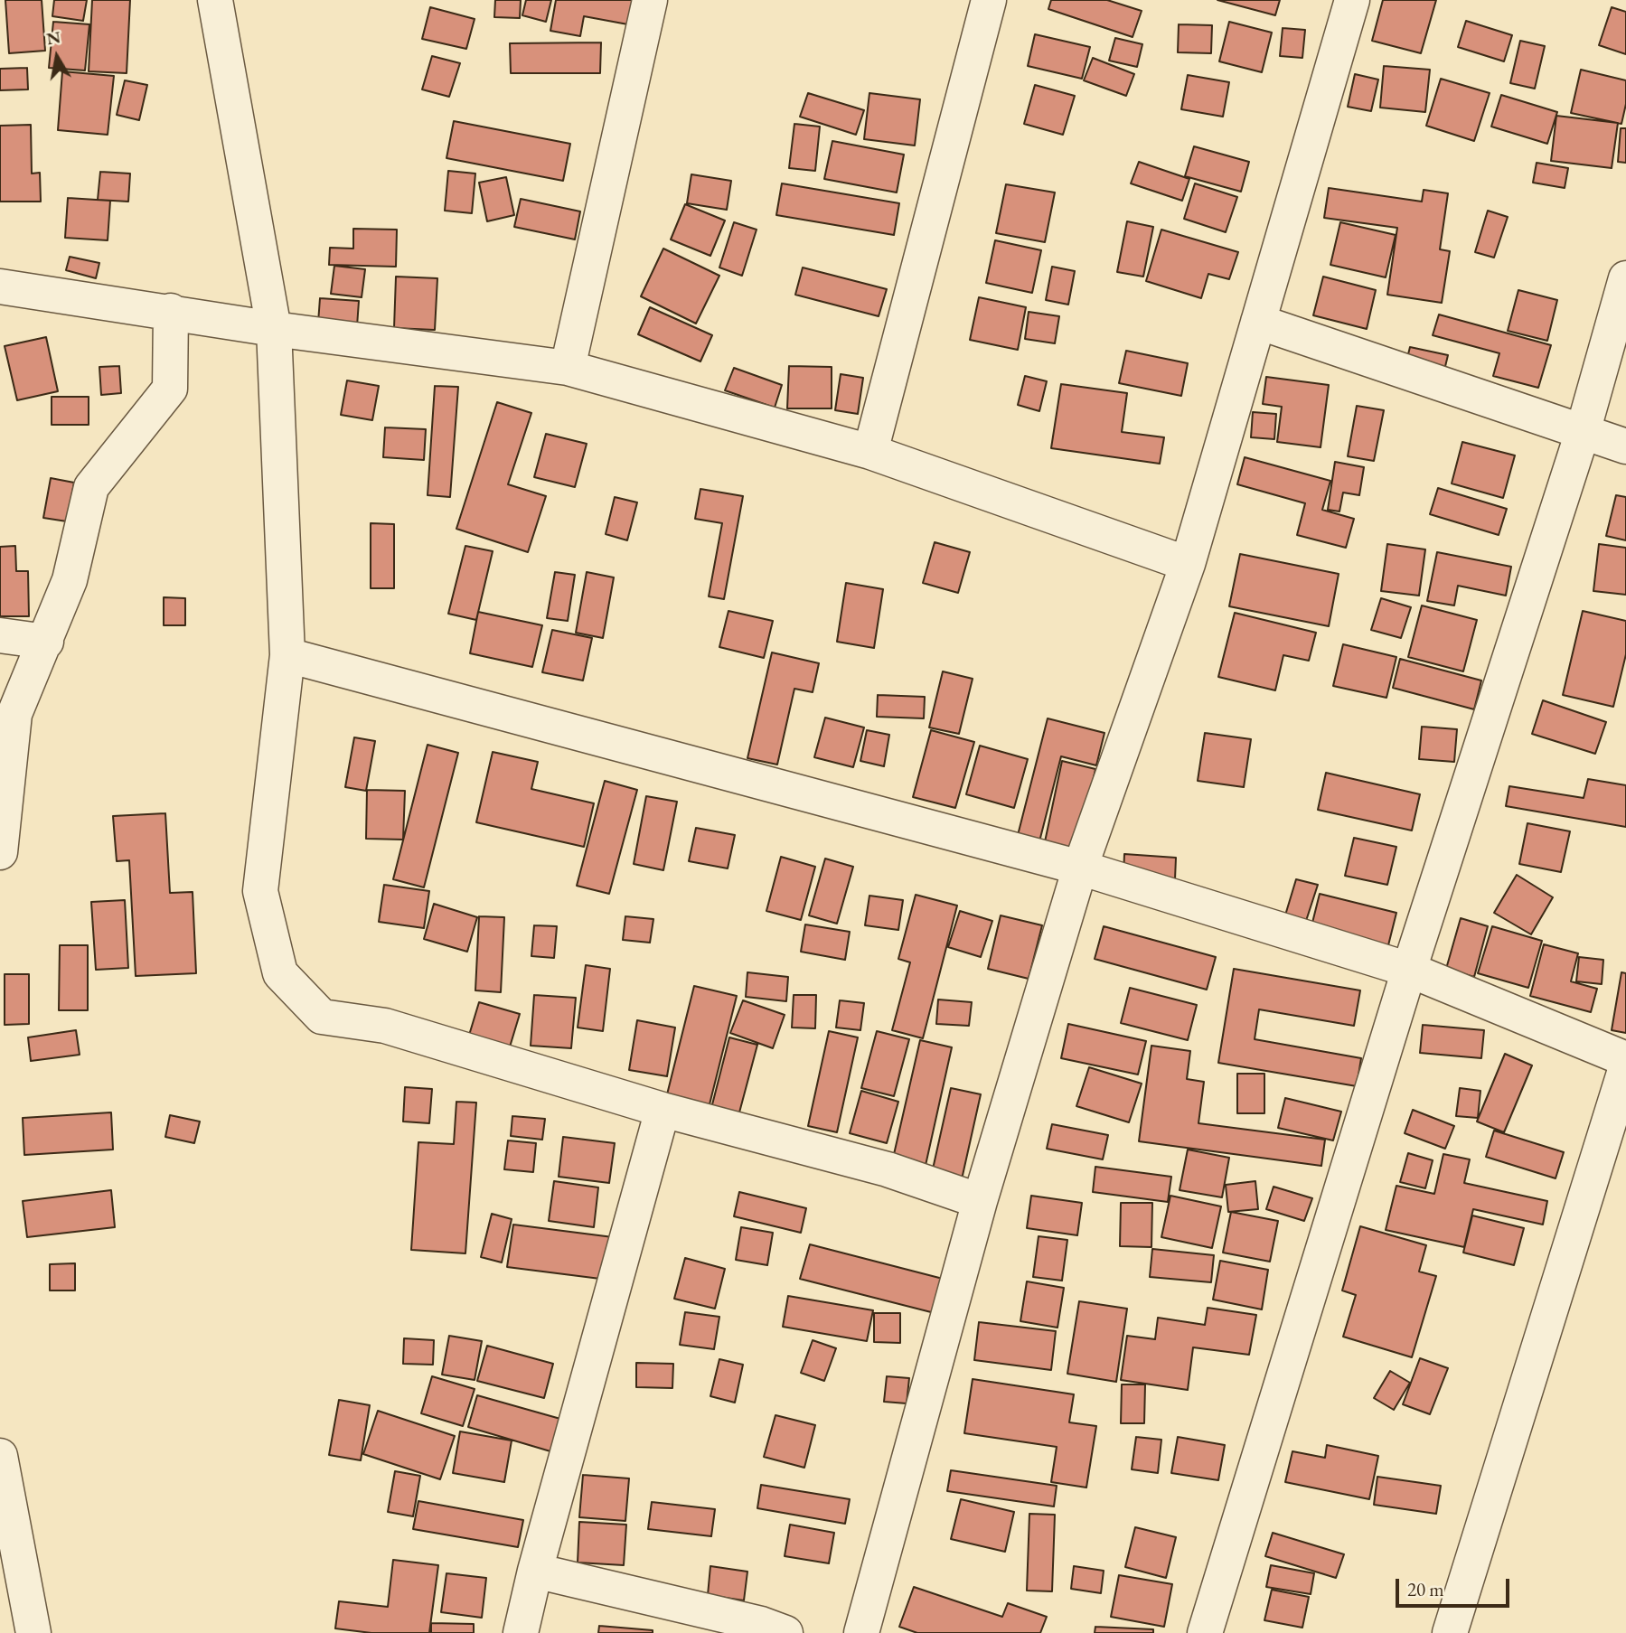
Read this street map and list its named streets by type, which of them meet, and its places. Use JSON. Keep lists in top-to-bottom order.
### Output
{
  "scale_bar": "20 m",
  "north": "top"
}
